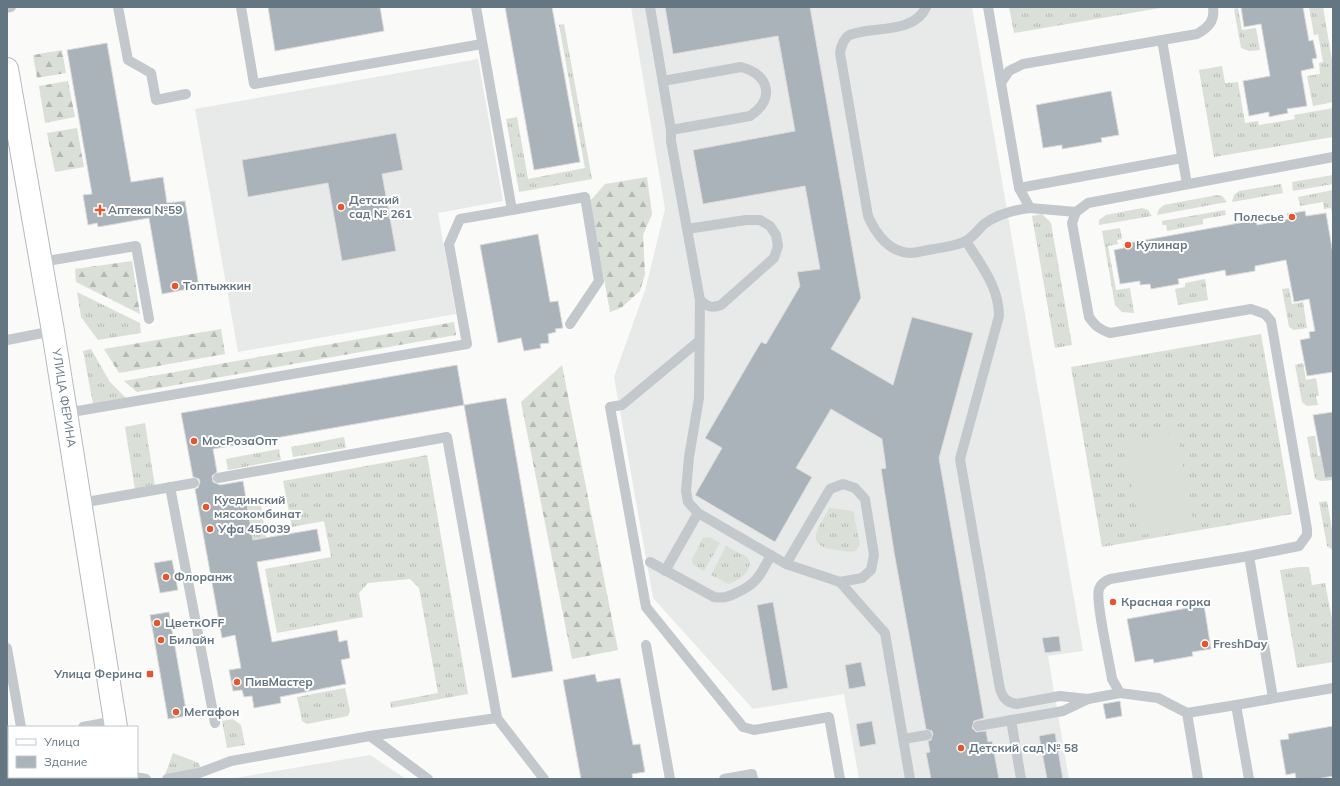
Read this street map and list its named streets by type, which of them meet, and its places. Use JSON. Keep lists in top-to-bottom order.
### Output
{
  "streets": {
    "main road": ["УЛИЦА ФЕРИНА"]
  },
  "places": {
    "other": [
      "Детский сад № 261",
      "Полесье",
      "Кулинар",
      "Топтыжкин",
      "МосРозаОпт",
      "Куединский мясокомбинат",
      "Уфа 450039",
      "Флоранж",
      "Красная горка",
      "ЦветкOFF",
      "Билайн",
      "FreshDay",
      "ПивМастер",
      "Мегафон",
      "Детский сад № 58"
    ],
    "health": ["Аптека №59"],
    "transit": ["Улица Ферина"]
  },
  "legend": ["Улица", "Здание"]
}
